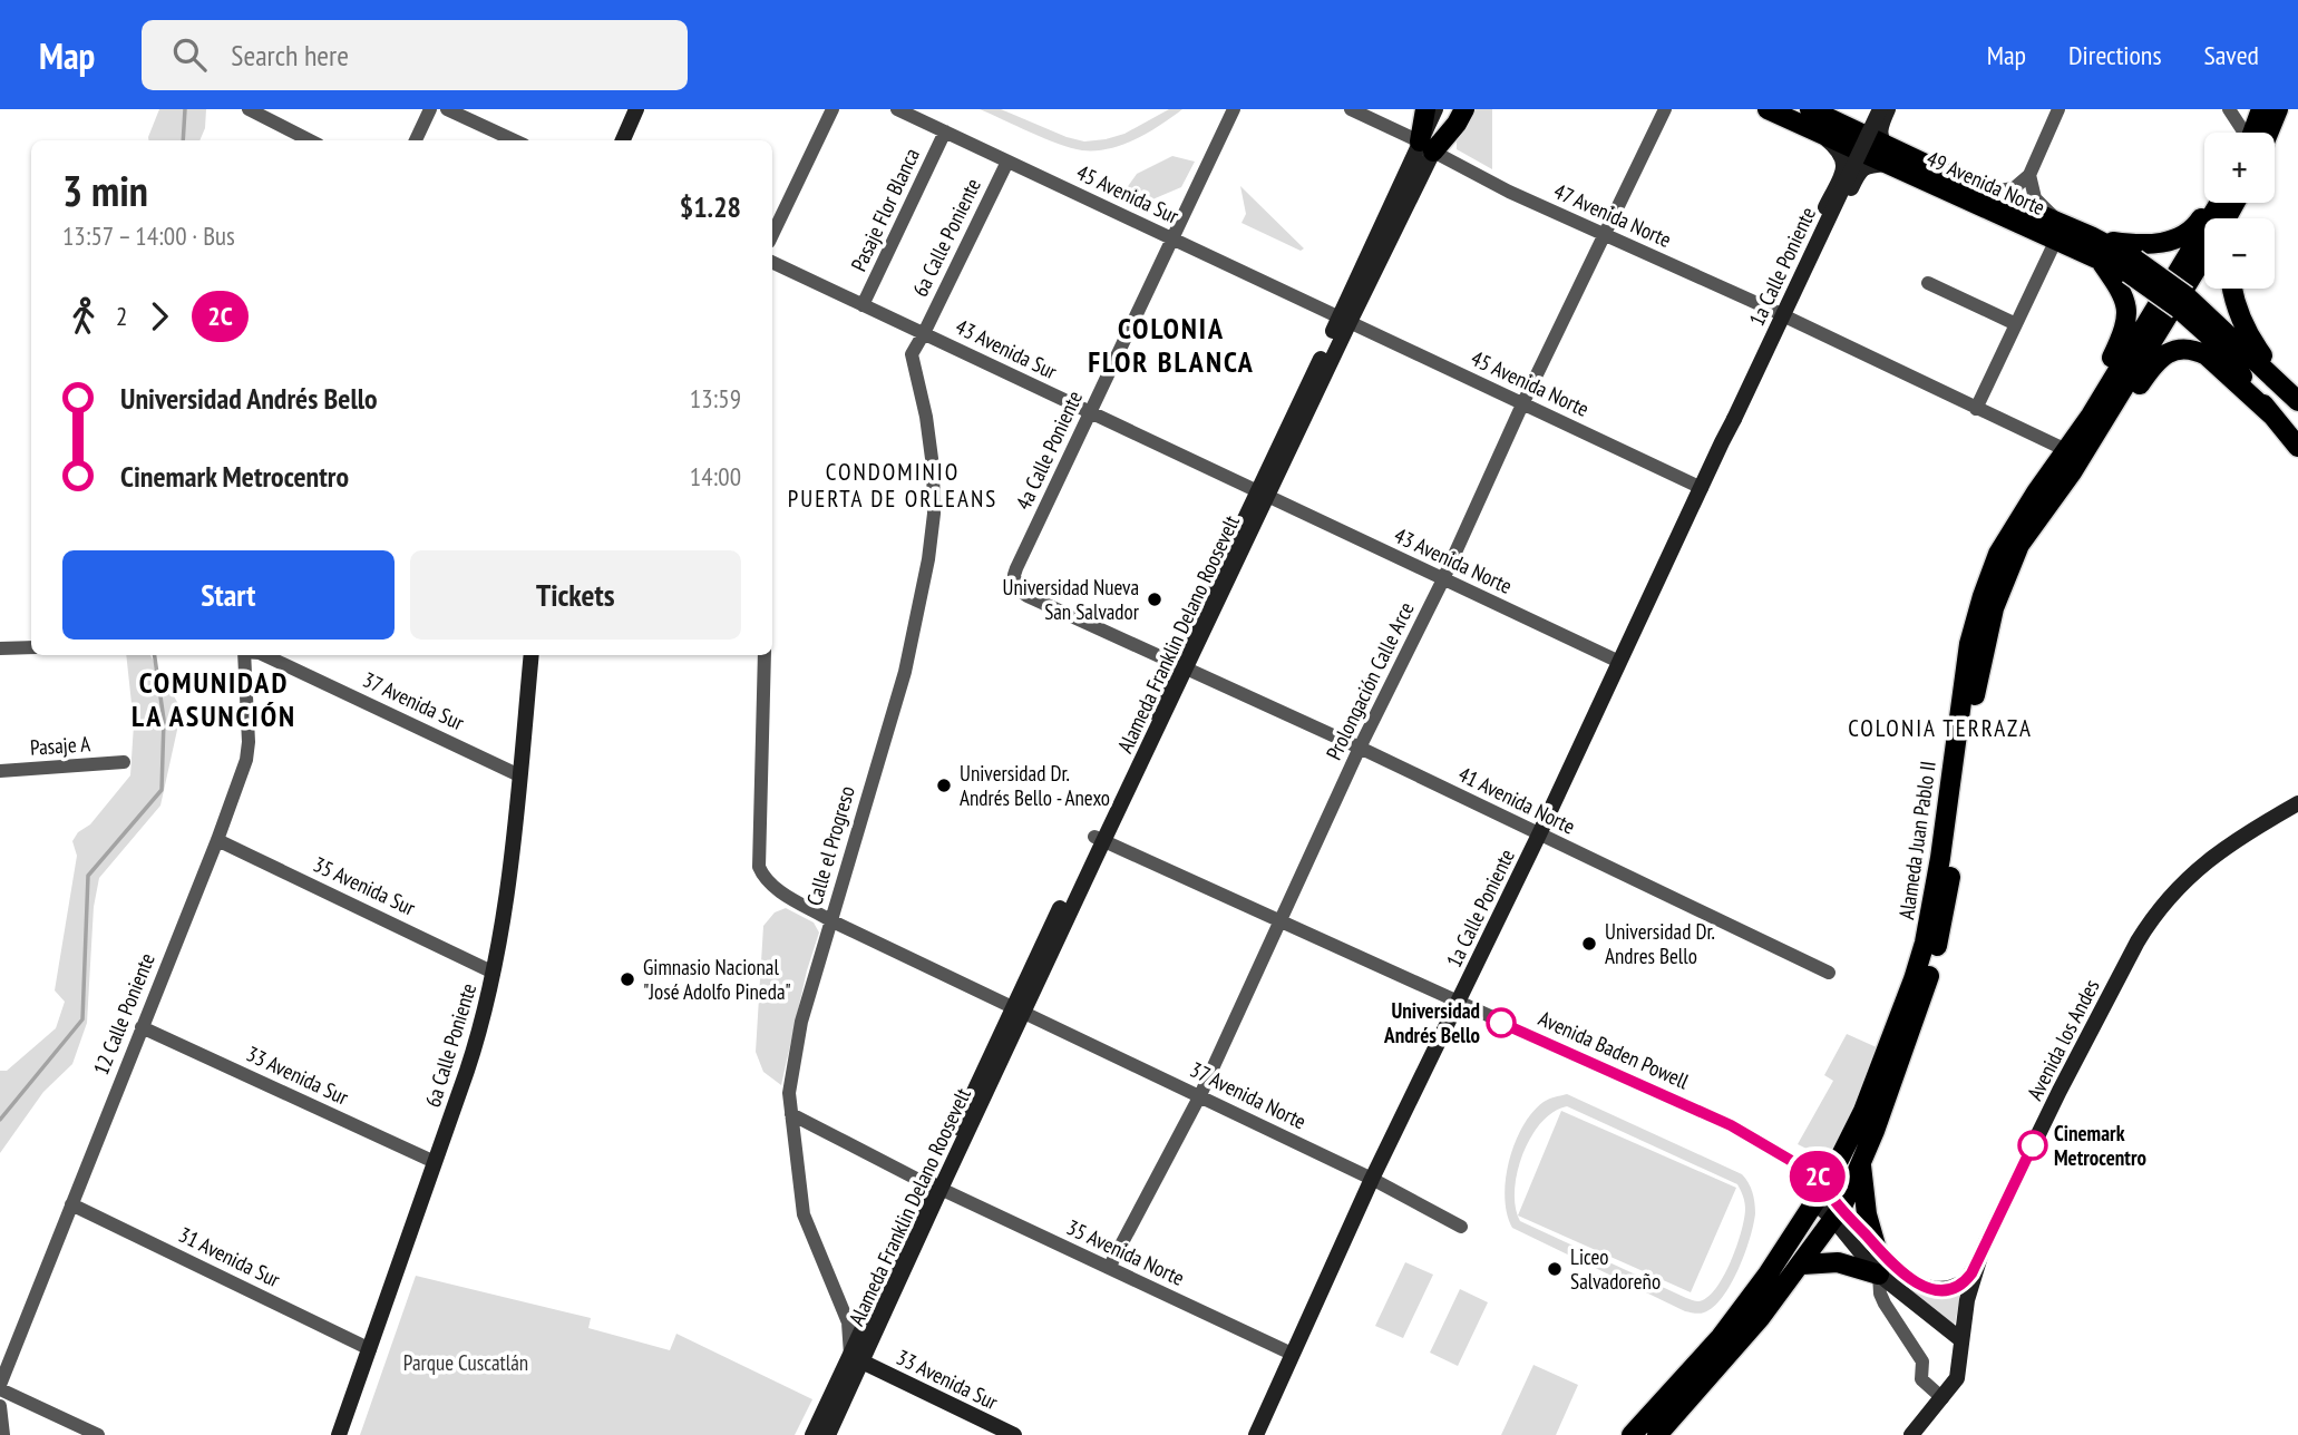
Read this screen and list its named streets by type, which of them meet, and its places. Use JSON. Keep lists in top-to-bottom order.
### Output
{
  "streets": {
    "main road": ["49 Avenida Norte", "Alameda Juan Pablo II"],
    "street": [
      "45 Avenida Sur",
      "Pasaje Flor Blanca",
      "47 Avenida Norte",
      "6a Calle Poniente",
      "1a Calle Poniente",
      "43 Avenida Sur",
      "45 Avenida Norte",
      "4a Calle Poniente",
      "43 Avenida Norte",
      "Alameda Franklin Delano Roosevelt",
      "Prolongación Calle Arce",
      "37 Avenida Sur",
      "Pasaje A",
      "41 Avenida Norte",
      "Calle el Progreso",
      "35 Avenida Sur",
      "12 Calle Poniente",
      "Avenida los Andes",
      "Avenida Baden Powell",
      "33 Avenida Sur",
      "37 Avenida Norte",
      "35 Avenida Norte",
      "31 Avenida Sur"
    ]
  },
  "crossings": [
    ["45 Avenida Sur", "Pasaje Flor Blanca"],
    ["45 Avenida Sur", "6a Calle Poniente"],
    ["45 Avenida Sur", "45 Avenida Norte"],
    ["45 Avenida Sur", "4a Calle Poniente"],
    ["45 Avenida Sur", "Alameda Franklin Delano Roosevelt"],
    ["Pasaje Flor Blanca", "43 Avenida Sur"],
    ["47 Avenida Norte", "1a Calle Poniente"],
    ["47 Avenida Norte", "Alameda Franklin Delano Roosevelt"],
    ["47 Avenida Norte", "Prolongación Calle Arce"],
    ["47 Avenida Norte", "Alameda Juan Pablo II"],
    ["6a Calle Poniente", "43 Avenida Sur"],
    ["6a Calle Poniente", "37 Avenida Sur"],
    ["6a Calle Poniente", "Calle el Progreso"],
    ["6a Calle Poniente", "35 Avenida Sur"],
    ["6a Calle Poniente", "33 Avenida Sur"],
    ["6a Calle Poniente", "31 Avenida Sur"],
    ["1a Calle Poniente", "45 Avenida Norte"],
    ["1a Calle Poniente", "43 Avenida Norte"],
    ["1a Calle Poniente", "41 Avenida Norte"],
    ["1a Calle Poniente", "Avenida Baden Powell"],
    ["1a Calle Poniente", "37 Avenida Norte"],
    ["1a Calle Poniente", "35 Avenida Norte"],
    ["43 Avenida Sur", "4a Calle Poniente"],
    ["43 Avenida Sur", "43 Avenida Norte"],
    ["43 Avenida Sur", "Alameda Franklin Delano Roosevelt"],
    ["43 Avenida Sur", "Calle el Progreso"],
    ["45 Avenida Norte", "Alameda Franklin Delano Roosevelt"],
    ["45 Avenida Norte", "Prolongación Calle Arce"],
    ["4a Calle Poniente", "41 Avenida Norte"],
    ["43 Avenida Norte", "Alameda Franklin Delano Roosevelt"],
    ["43 Avenida Norte", "Prolongación Calle Arce"],
    ["Alameda Franklin Delano Roosevelt", "41 Avenida Norte"],
    ["Alameda Franklin Delano Roosevelt", "Calle el Progreso"],
    ["Alameda Franklin Delano Roosevelt", "Avenida Baden Powell"],
    ["Alameda Franklin Delano Roosevelt", "33 Avenida Sur"],
    ["Alameda Franklin Delano Roosevelt", "37 Avenida Norte"],
    ["Alameda Franklin Delano Roosevelt", "35 Avenida Norte"],
    ["Prolongación Calle Arce", "41 Avenida Norte"],
    ["Prolongación Calle Arce", "Avenida Baden Powell"],
    ["Prolongación Calle Arce", "37 Avenida Norte"],
    ["Prolongación Calle Arce", "35 Avenida Norte"],
    ["Alameda Juan Pablo II", "Avenida Baden Powell"],
    ["Calle el Progreso", "33 Avenida Sur"],
    ["35 Avenida Sur", "12 Calle Poniente"],
    ["12 Calle Poniente", "33 Avenida Sur"],
    ["12 Calle Poniente", "31 Avenida Sur"],
    ["Avenida los Andes", "Avenida Baden Powell"]
  ],
  "districts": [
    "COLONIA FLOR BLANCA",
    "CONDOMINIO PUERTA DE ORLEANS",
    "COMUNIDAD LA ASUNCIÓN",
    "COLONIA TERRAZA"
  ],
  "parks": ["Parque Cuscatlán"],
  "places": [
    "Universidad Nueva San Salvador",
    "Universidad Dr. Andrés Bello - Anexo",
    "Universidad Dr. Andres Bello",
    "Gimnasio Nacional \"José Adolfo Pineda\"",
    "Universidad Andrés Bello",
    "Cinemark Metrocentro",
    "Liceo Salvadoreño"
  ],
  "lines": ["bus line 2C"],
  "page": {
    "header": "Map",
    "search": "Search here",
    "nav": ["Map", "Directions", "Saved"],
    "on_map": "2C",
    "map_buttons": ["+", "−"],
    "heading": ["3 min", "13:57 – 14:00 · Bus", "$1.28"],
    "legs": ["2", "2C"],
    "list": [
      {
        "name": "Universidad Andrés Bello",
        "value": "13:59"
      },
      {
        "name": "Cinemark Metrocentro",
        "value": "14:00"
      }
    ],
    "buttons": ["Start", "Tickets"]
  }
}
